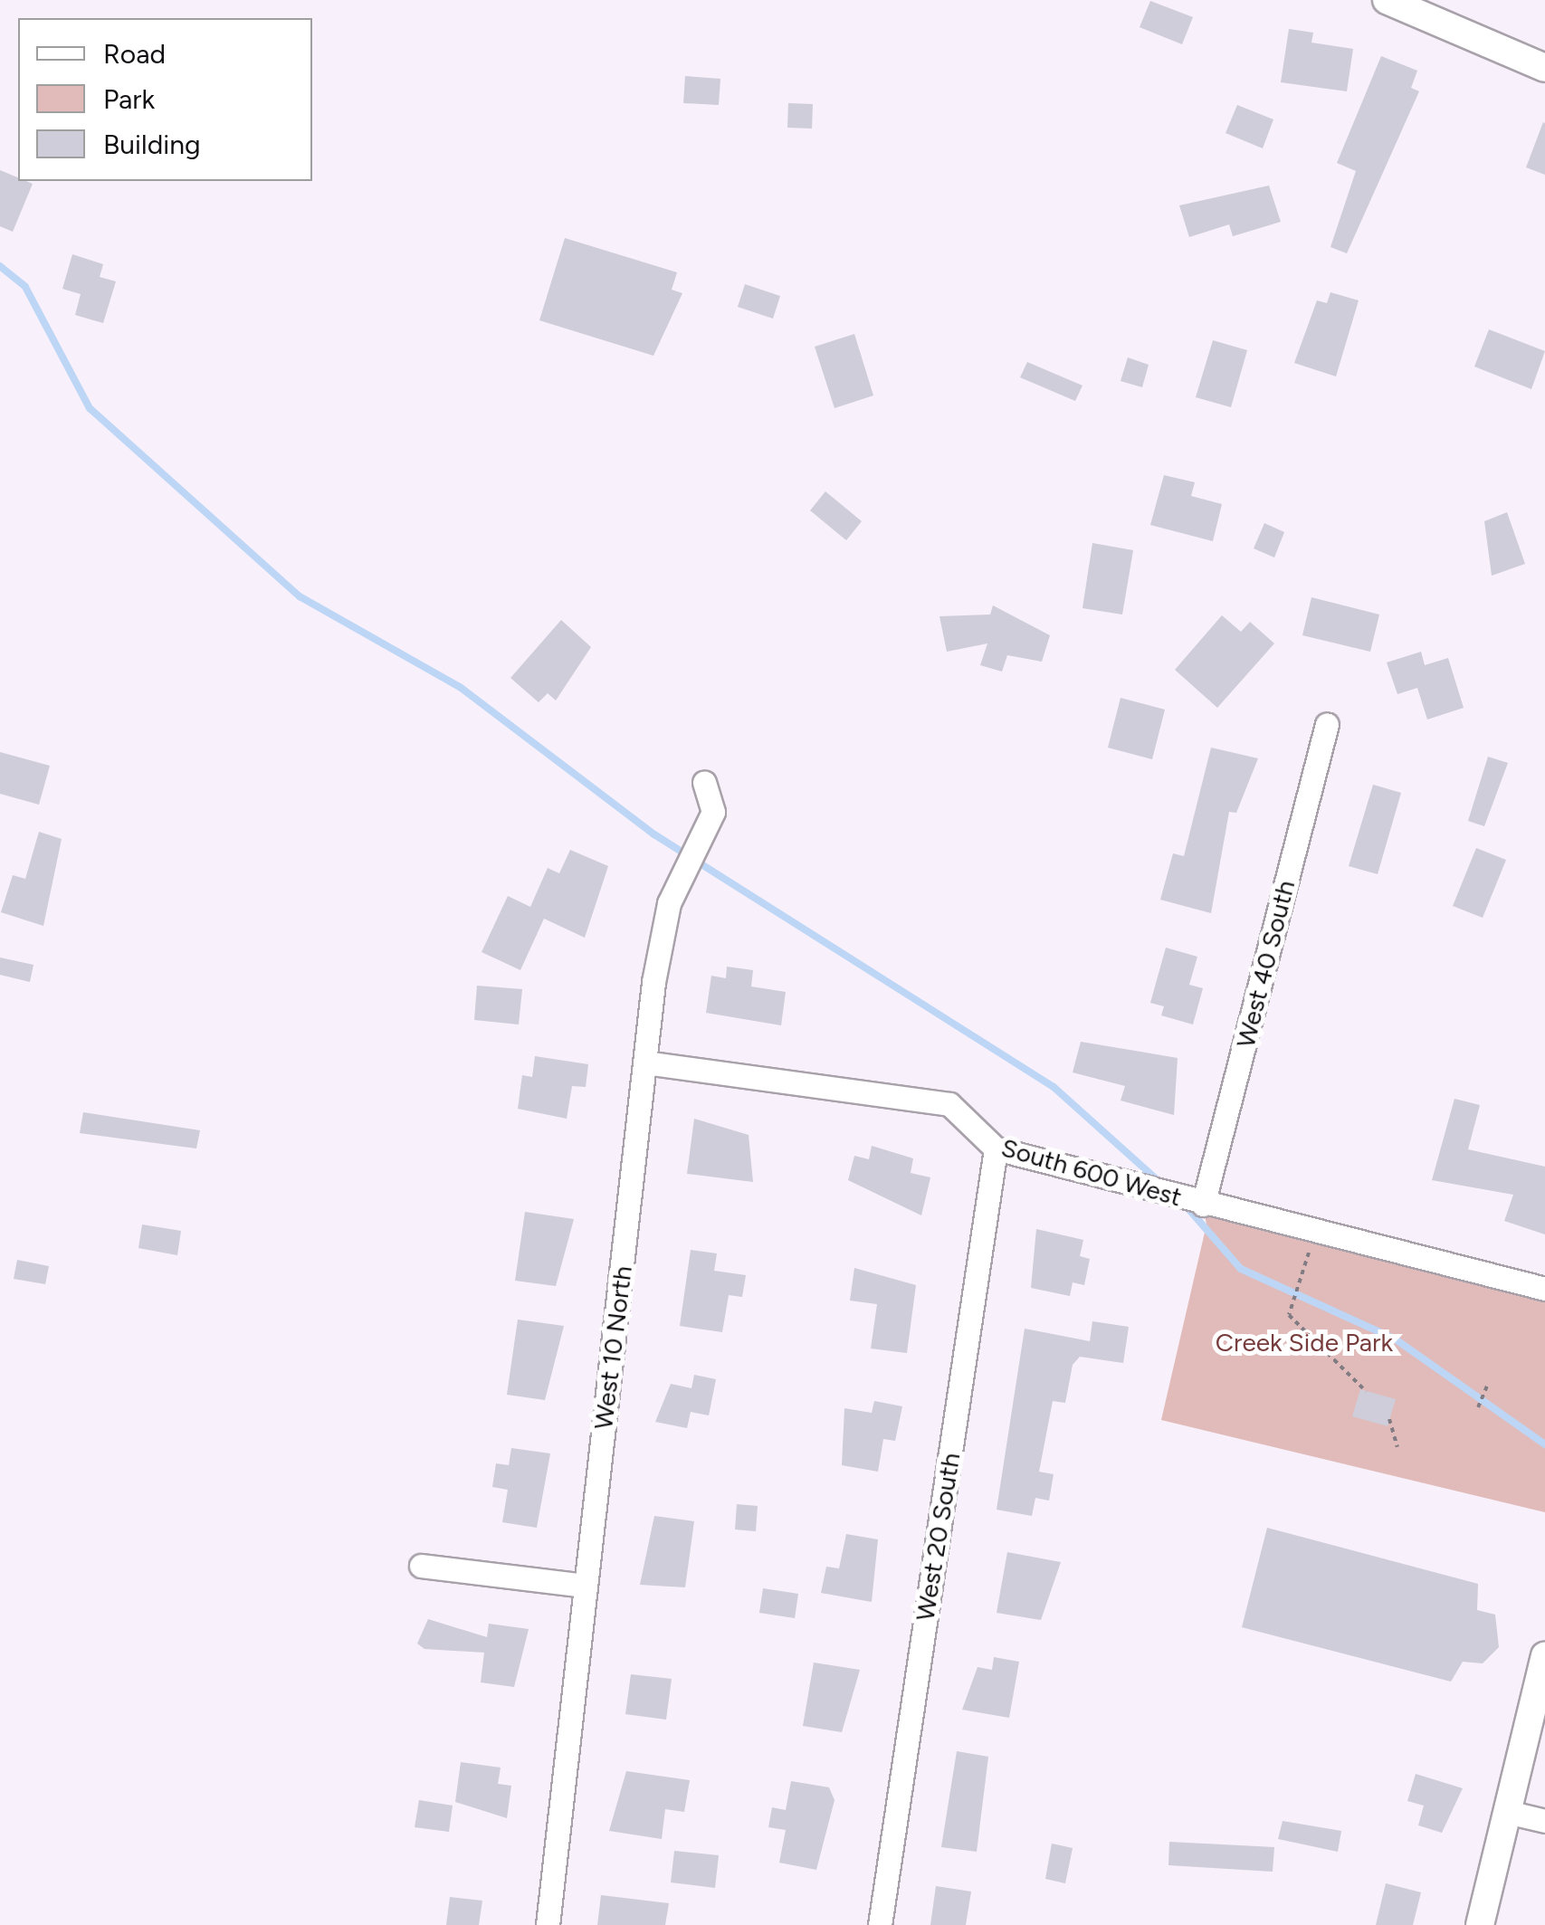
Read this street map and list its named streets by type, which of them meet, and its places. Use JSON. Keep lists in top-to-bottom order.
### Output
{
  "streets": {
    "street": [
      "West 40 South",
      "South 600 West",
      "West 10 North",
      "West 20 South"
    ]
  },
  "crossings": [
    ["West 40 South", "South 600 West"],
    ["South 600 West", "West 10 North"],
    ["South 600 West", "West 20 South"]
  ],
  "parks": ["Creek Side Park"],
  "legend": ["Road", "Park", "Building"]
}
